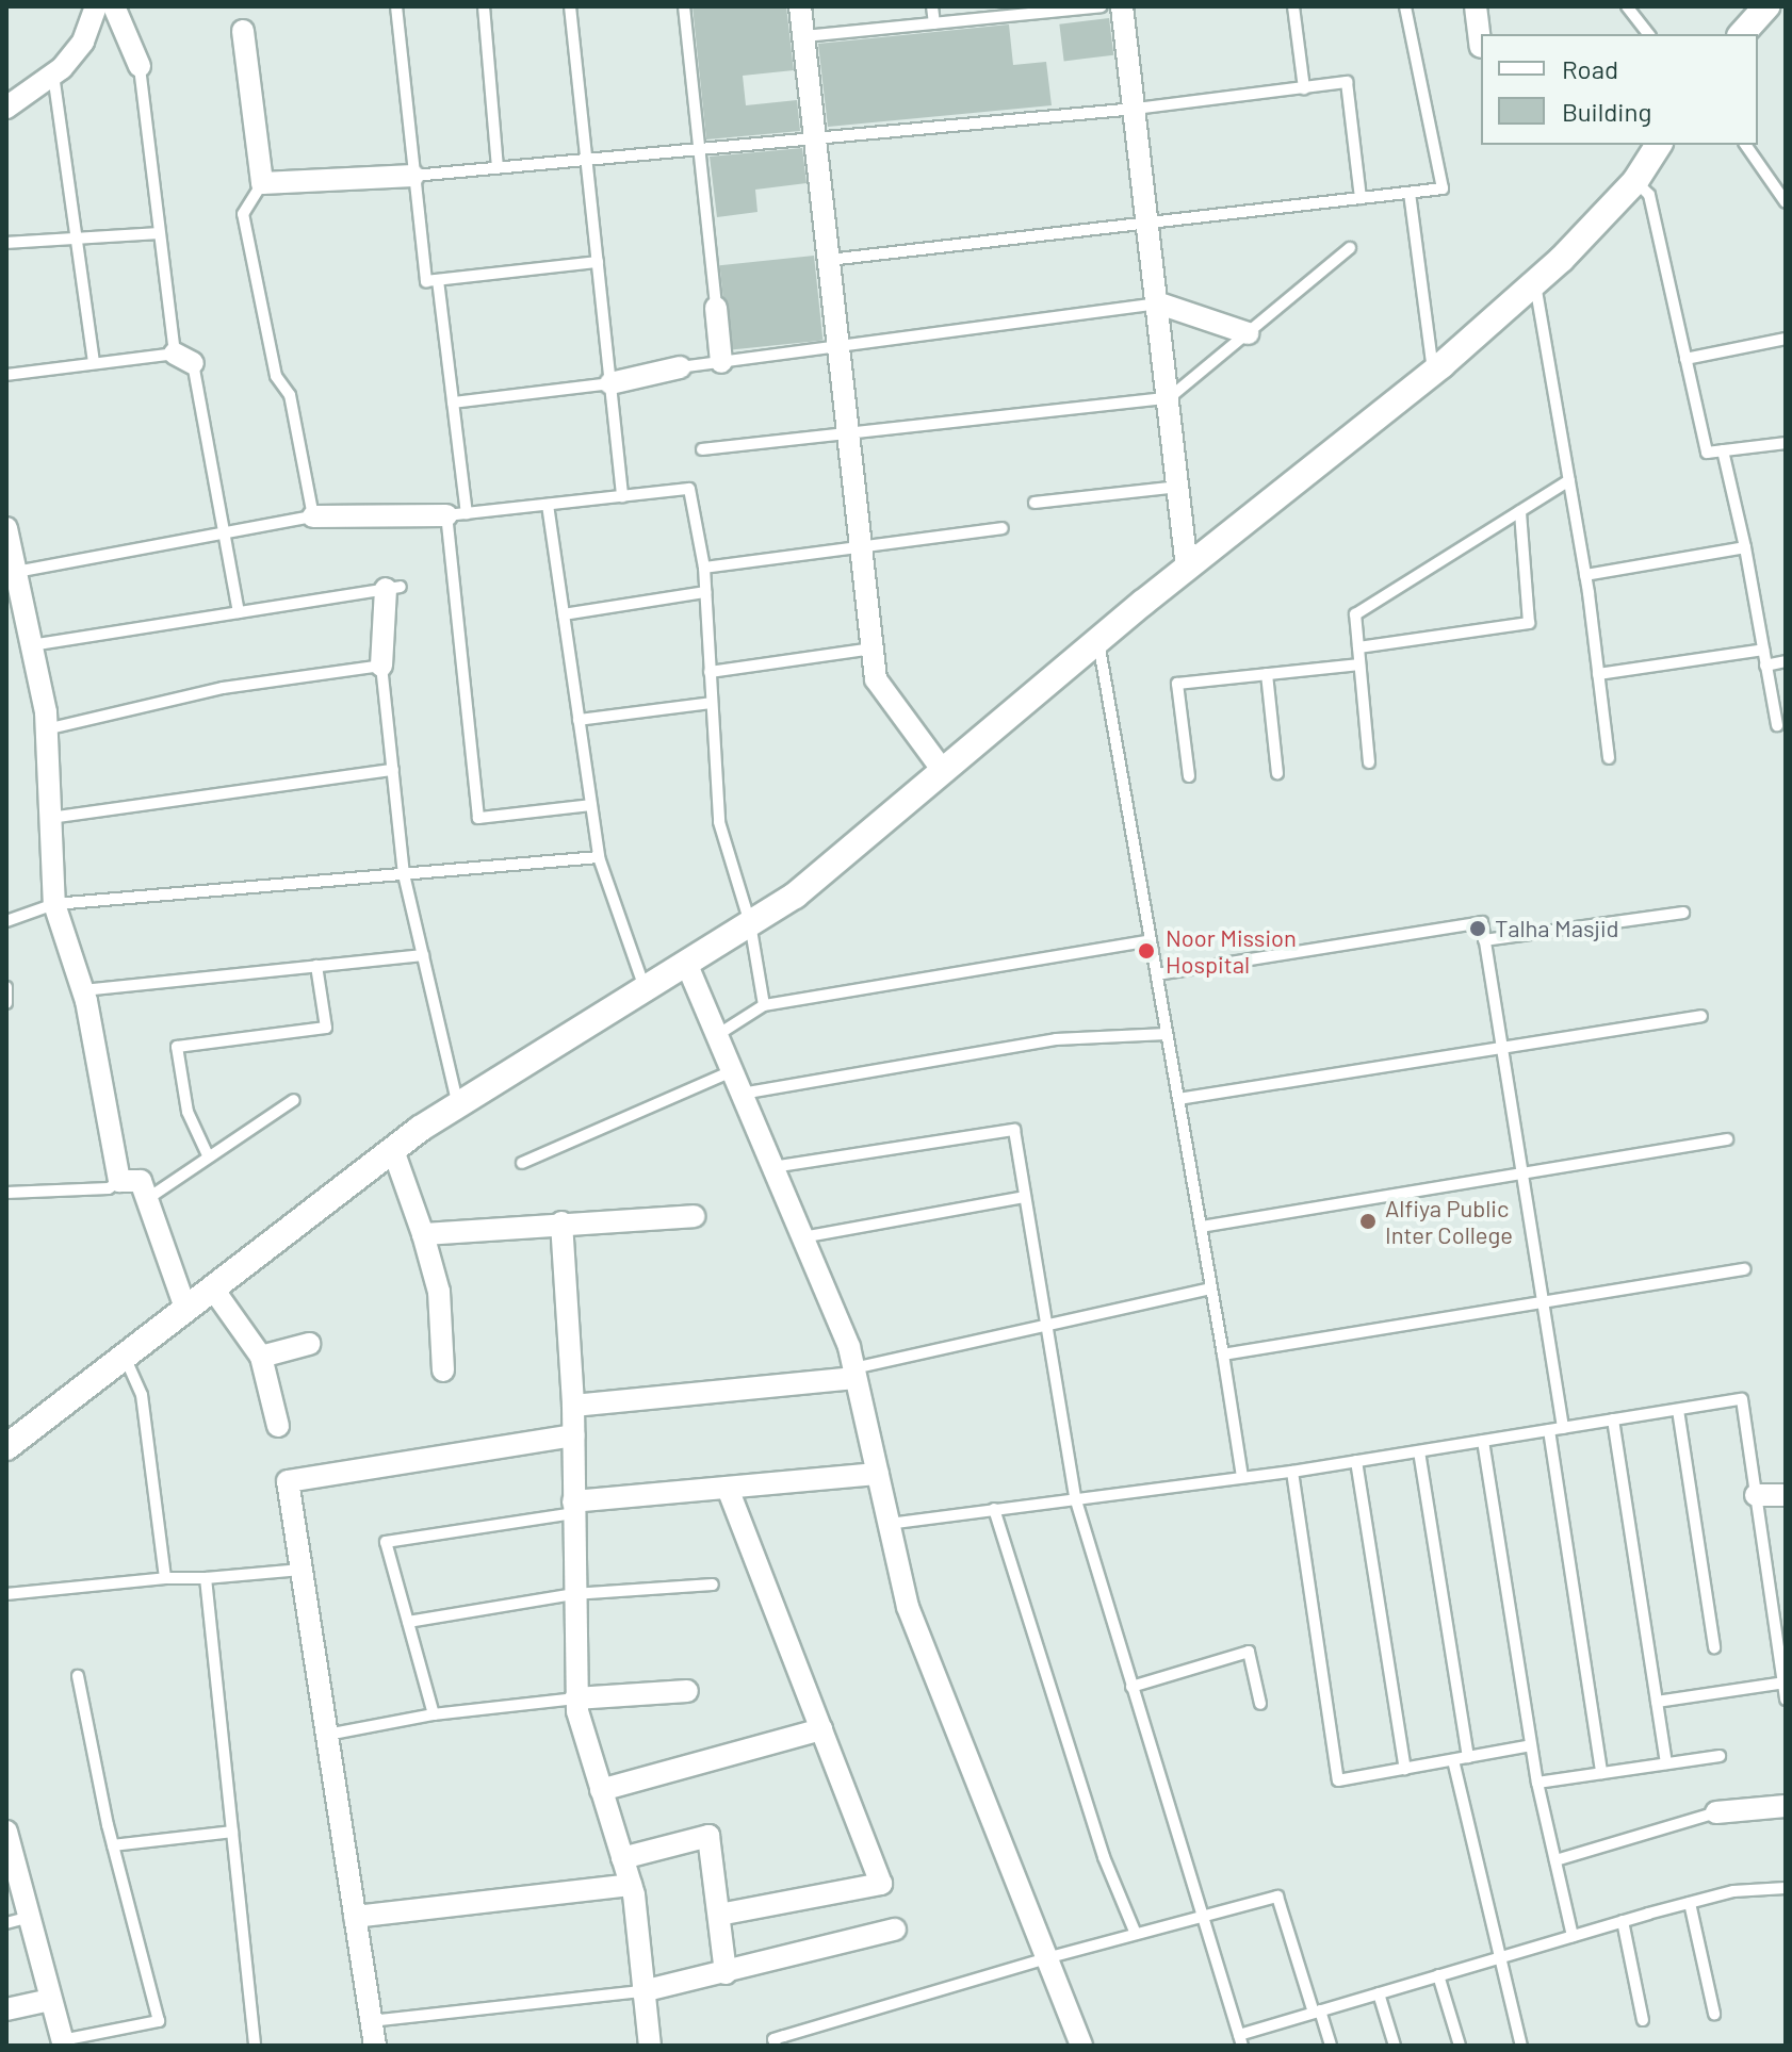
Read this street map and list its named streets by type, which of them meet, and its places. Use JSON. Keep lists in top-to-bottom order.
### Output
{
  "places": ["Talha Masjid", "Noor Mission Hospital", "Alfiya Public Inter College"],
  "legend": ["Road", "Building"]
}
